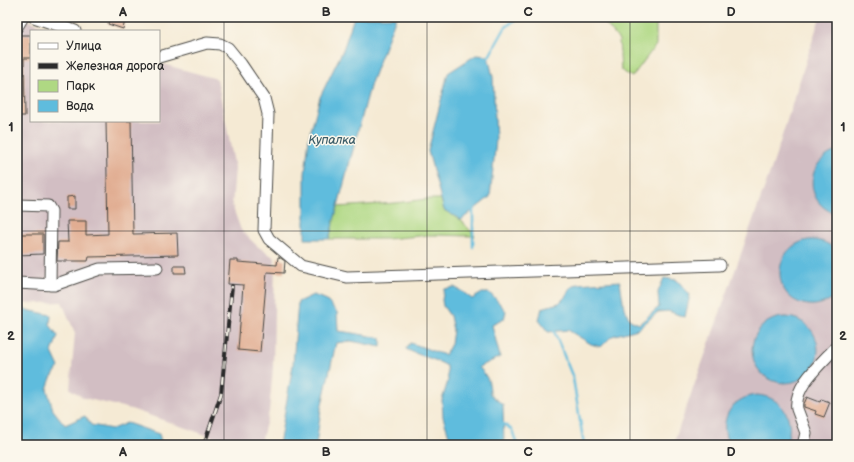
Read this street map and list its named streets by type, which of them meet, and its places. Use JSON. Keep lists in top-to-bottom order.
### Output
{
  "water": ["Купалка"],
  "legend": [
    "Улица",
    "Железная дорога",
    "Парк",
    "Вода"
  ],
  "grid": {
    "columns": [
      "A",
      "B",
      "C",
      "D"
    ],
    "rows": ["1", "2"]
  }
}
